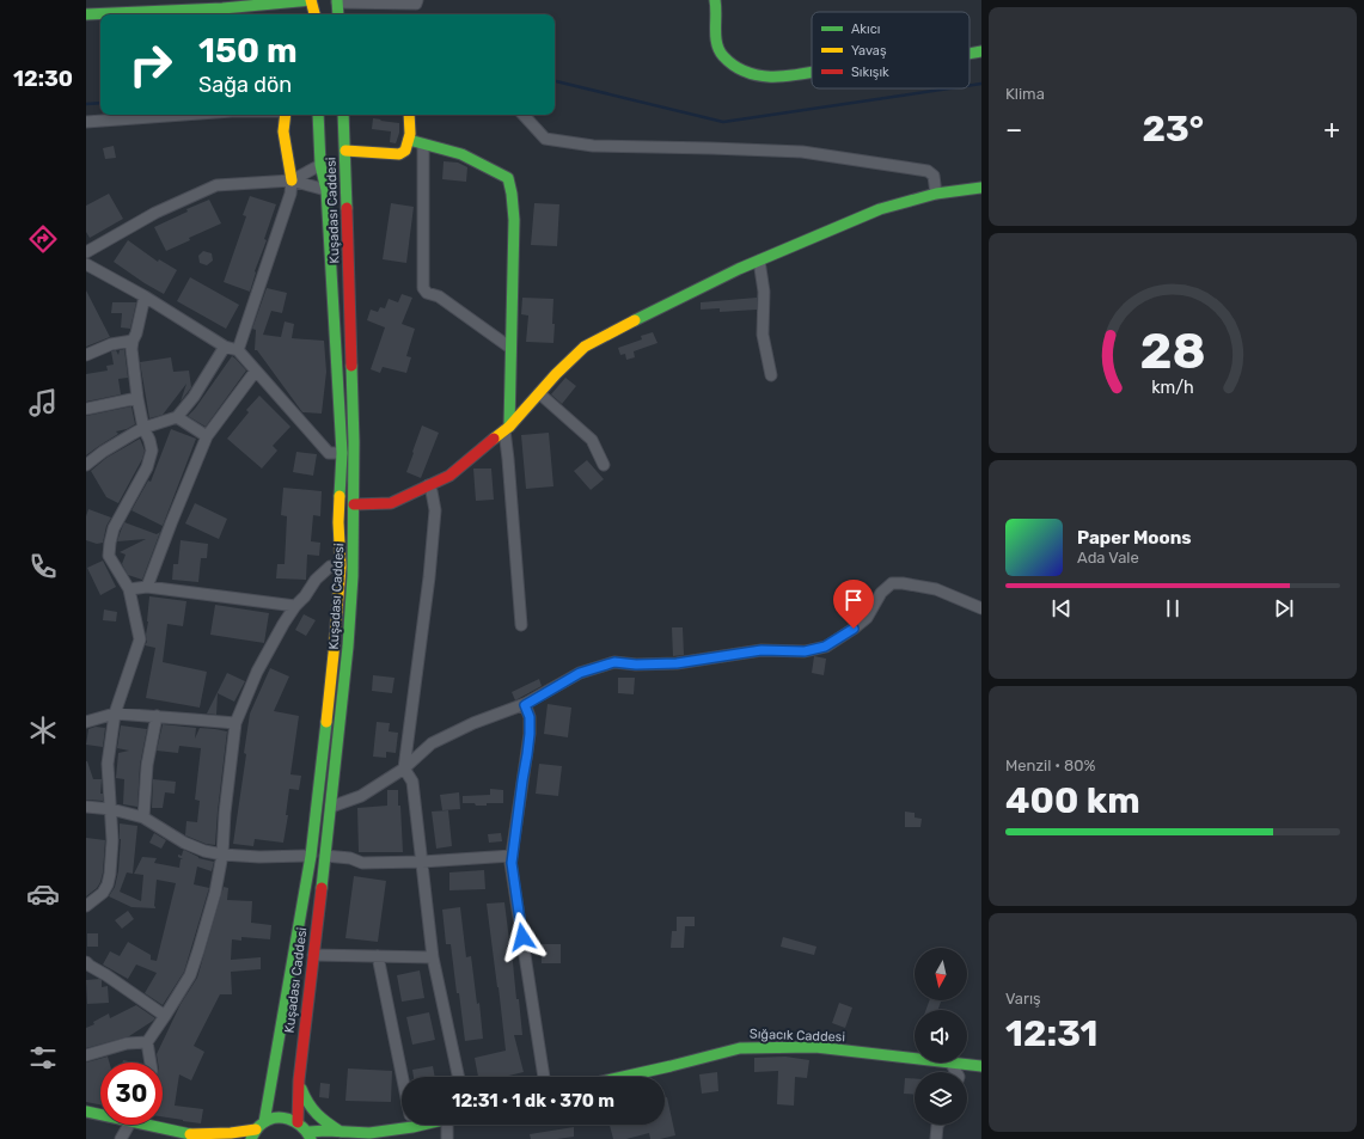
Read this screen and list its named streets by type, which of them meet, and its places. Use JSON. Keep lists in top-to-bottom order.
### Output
{
  "streets": {
    "main road": ["Kuşadası Caddesi", "Sığacık Caddesi"]
  },
  "legend": ["Akıcı", "Yavaş", "Sıkışık"],
  "north": "bottom",
  "page": {
    "tabs": "12:30",
    "tile": [
      "Klima",
      ["Menzil · 80%", "400 km"],
      ["Varış", "12:31"]
    ],
    "turn": ["150 m", "Sağa dön"],
    "heat": ["−", "23°", "+"],
    "song": ["Paper Moons", "Ada Vale"],
    "limit": "30",
    "trip": "12:31 · 1 dk · 370 m",
    "gauge": ["28", "km/h"]
  }
}
